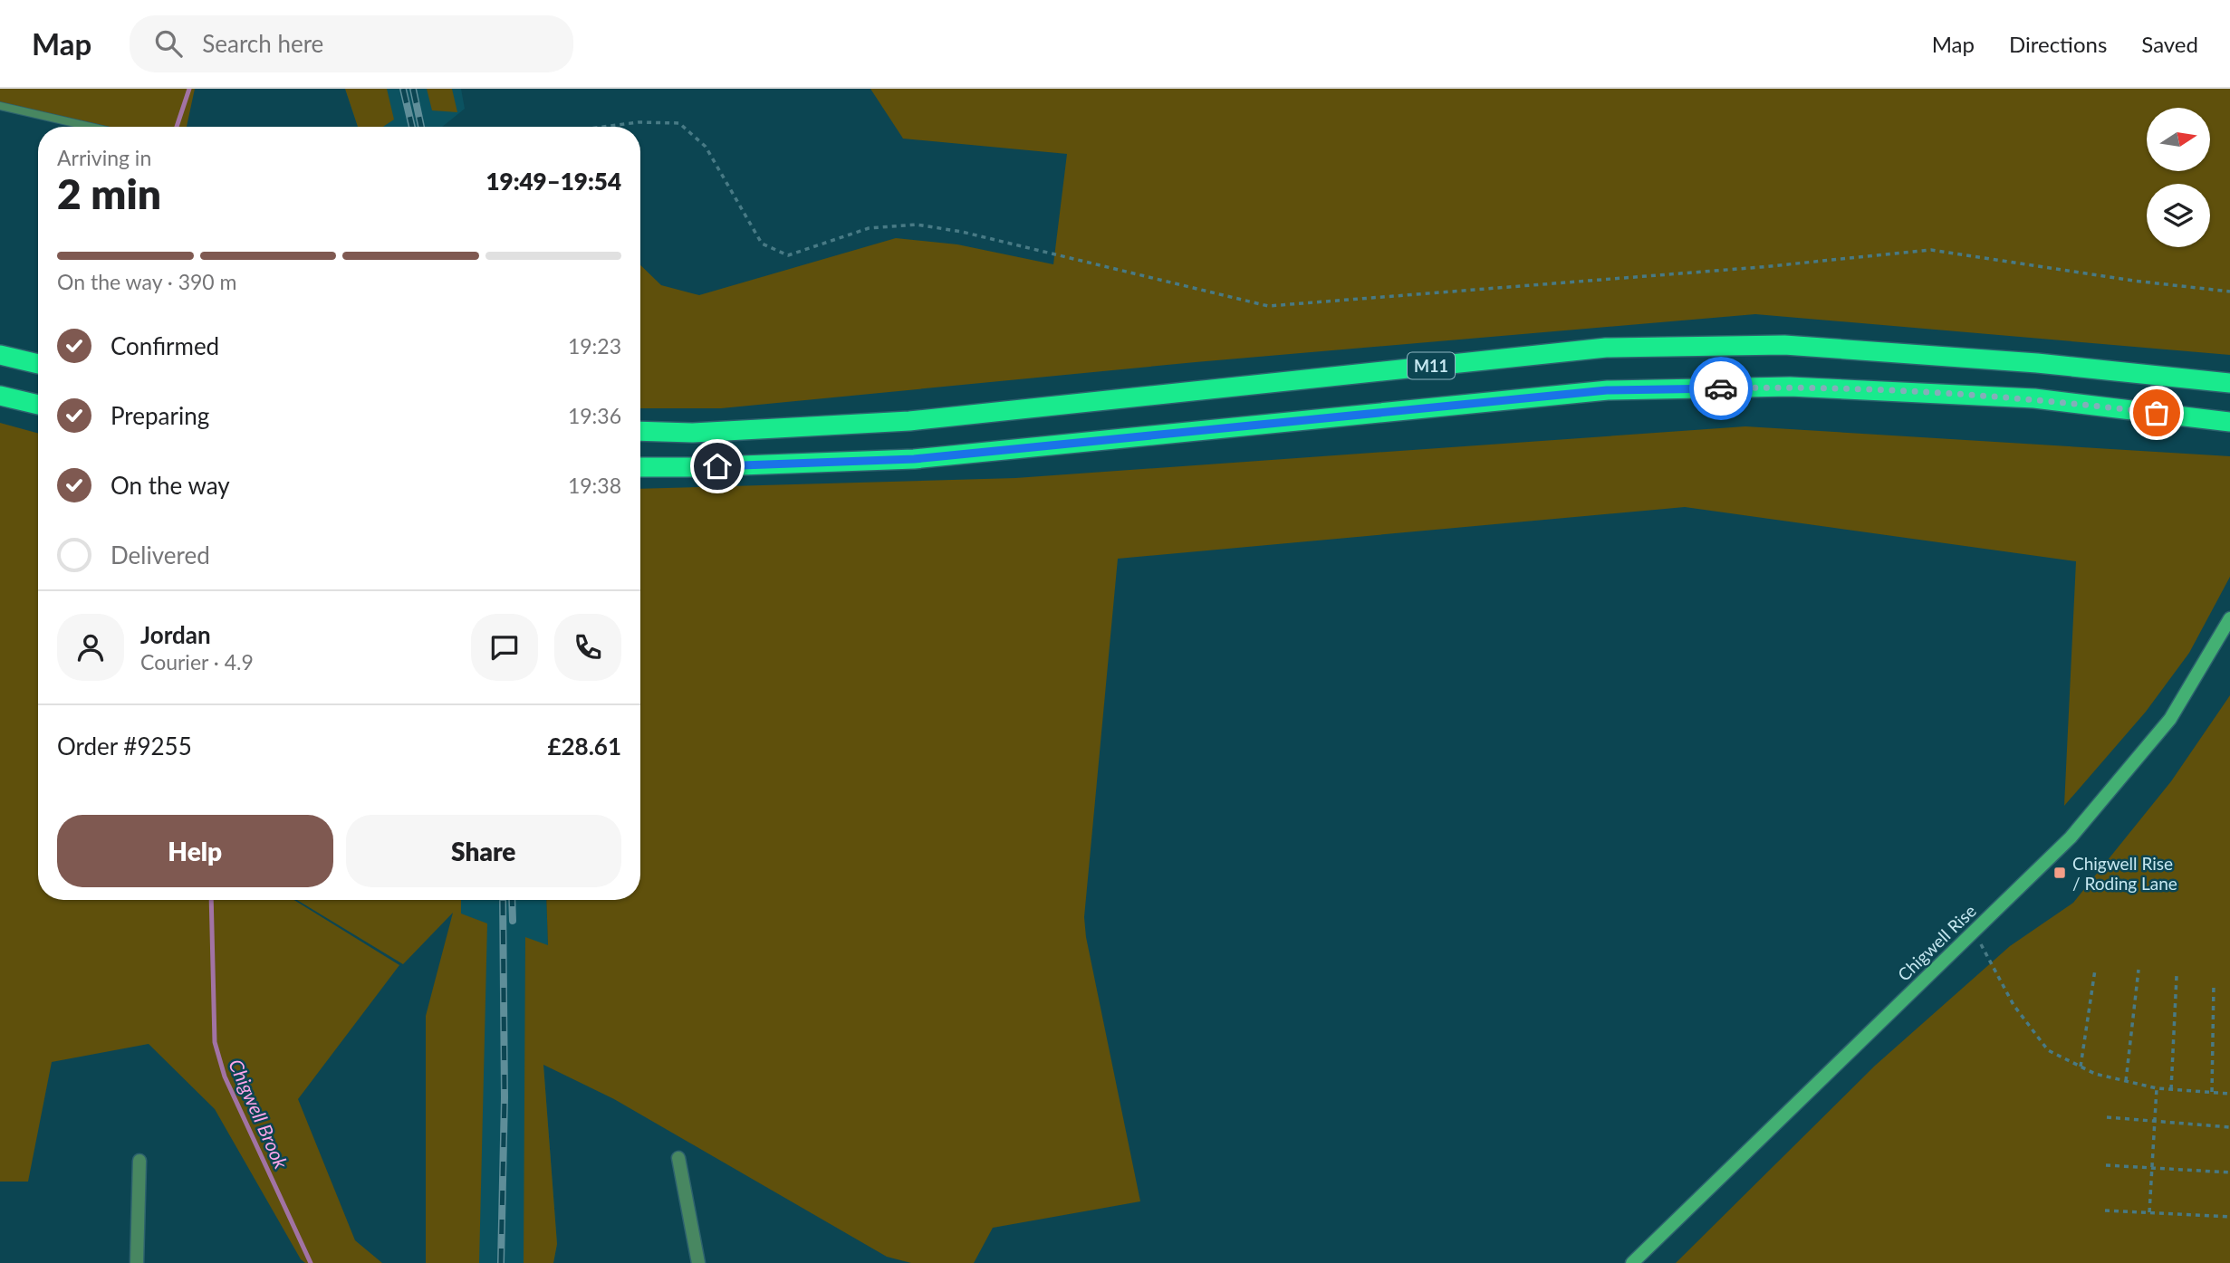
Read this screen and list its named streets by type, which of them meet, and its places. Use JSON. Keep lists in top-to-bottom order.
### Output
{
  "streets": {
    "highway": ["M11"],
    "main road": ["Chigwell Rise"]
  },
  "water": ["Chigwell Brook"],
  "places": {
    "transit": ["Chigwell Rise / Roding Lane"]
  },
  "north": "right",
  "page": {
    "header": "Map",
    "search": "Search here",
    "nav": ["Map", "Directions", "Saved"],
    "heading": ["2 min", "Arriving in", "19:49–19:54"],
    "panel": [
      "Jordan",
      "Courier · 4.9",
      "Order #9255",
      "£28.61"
    ],
    "bar": "On the way · 390 m",
    "list": [
      ["Confirmed", "19:23"],
      ["Preparing", "19:36"],
      ["On the way", "19:38"],
      "Delivered"
    ],
    "buttons": ["Help", "Share"]
  }
}
